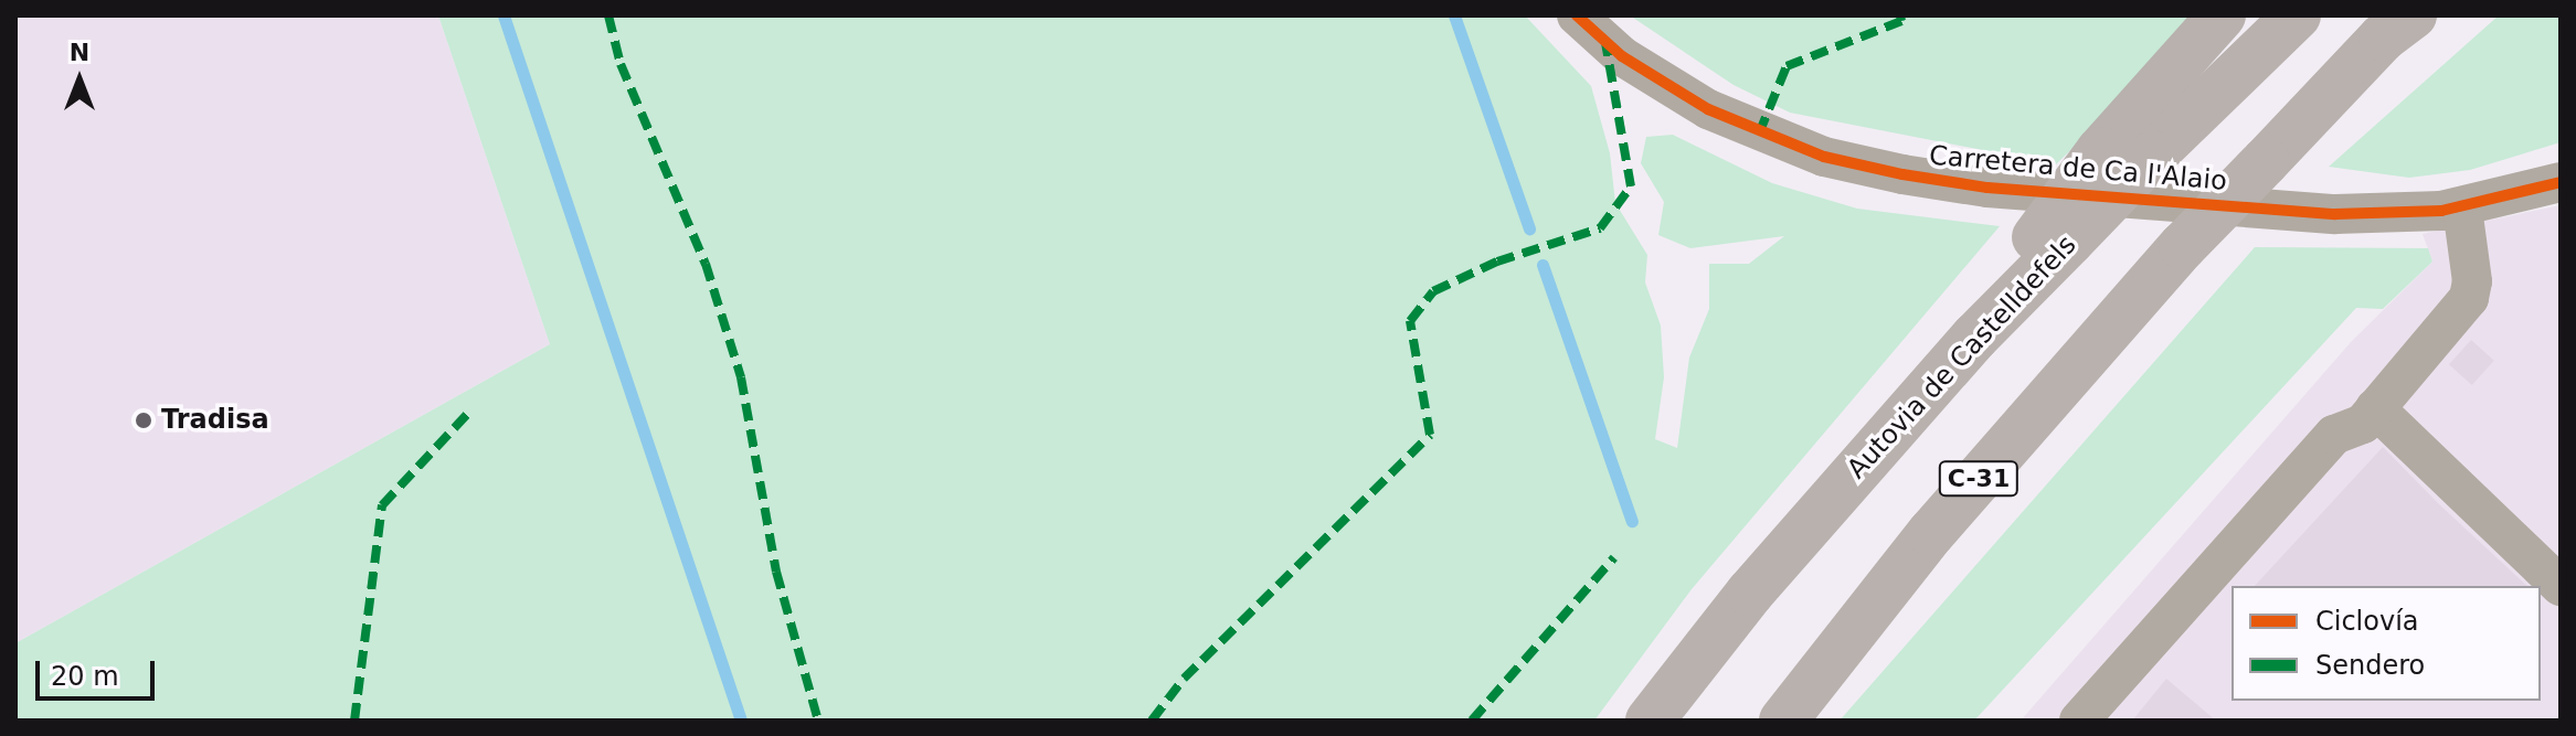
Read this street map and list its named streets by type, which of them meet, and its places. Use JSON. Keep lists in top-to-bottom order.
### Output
{
  "streets": {
    "highway": ["Autovia de Castelldefels", "C-31"],
    "street": ["Carretera de Ca l'Alaio"]
  },
  "places": ["Tradisa"],
  "legend": ["Ciclovía", "Sendero"],
  "scale_bar": "20 m",
  "north": "top"
}
